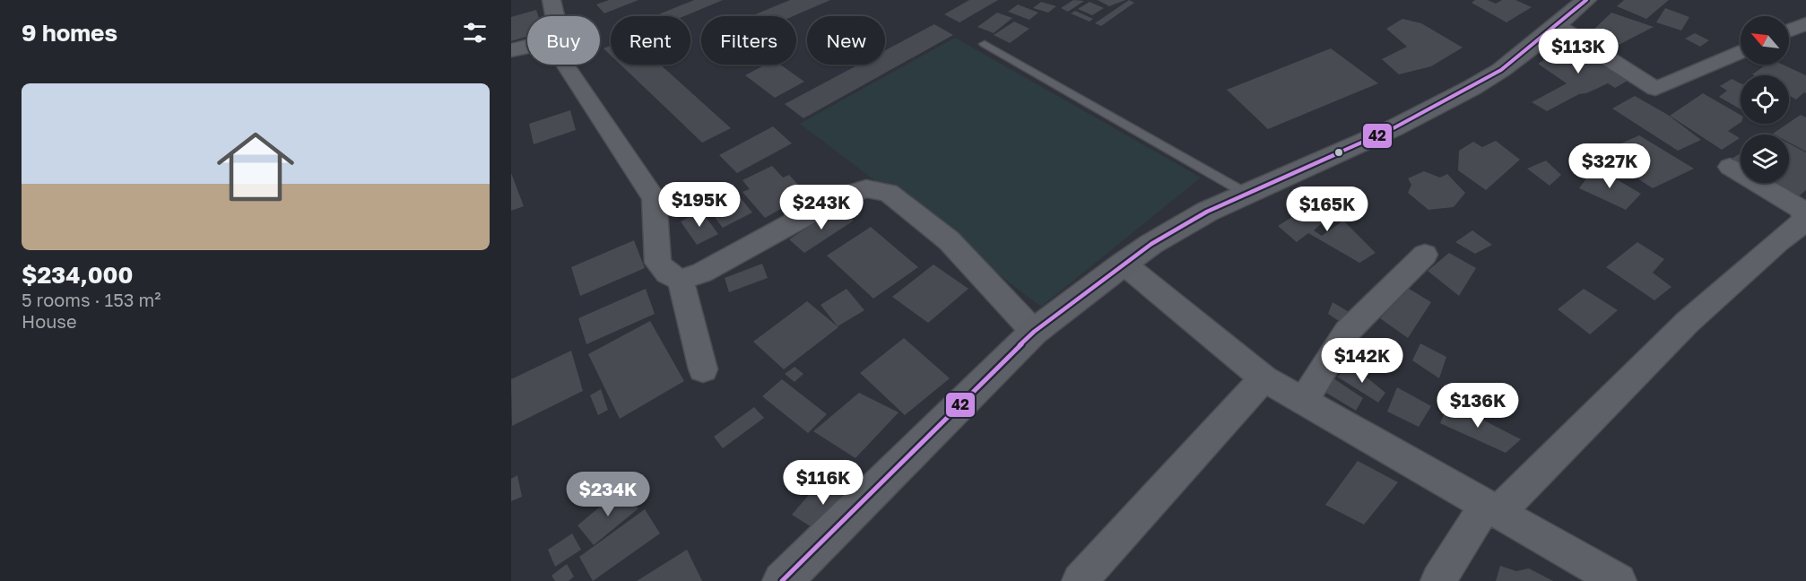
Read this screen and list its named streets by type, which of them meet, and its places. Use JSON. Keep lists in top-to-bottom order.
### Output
{
  "lines": ["transit line 42"],
  "north": "top left",
  "page": {
    "heading": "9 homes",
    "chip": [
      "Buy",
      "Rent",
      "Filters",
      "New"
    ],
    "price": [
      "$113K",
      "$327K",
      "$195K",
      "$243K",
      "$165K",
      "$142K",
      "$136K",
      "$116K",
      "$234K"
    ],
    "list": [
      {
        "name": "$234,000",
        "note": "5 rooms · 153 m² · House"
      }
    ]
  }
}
